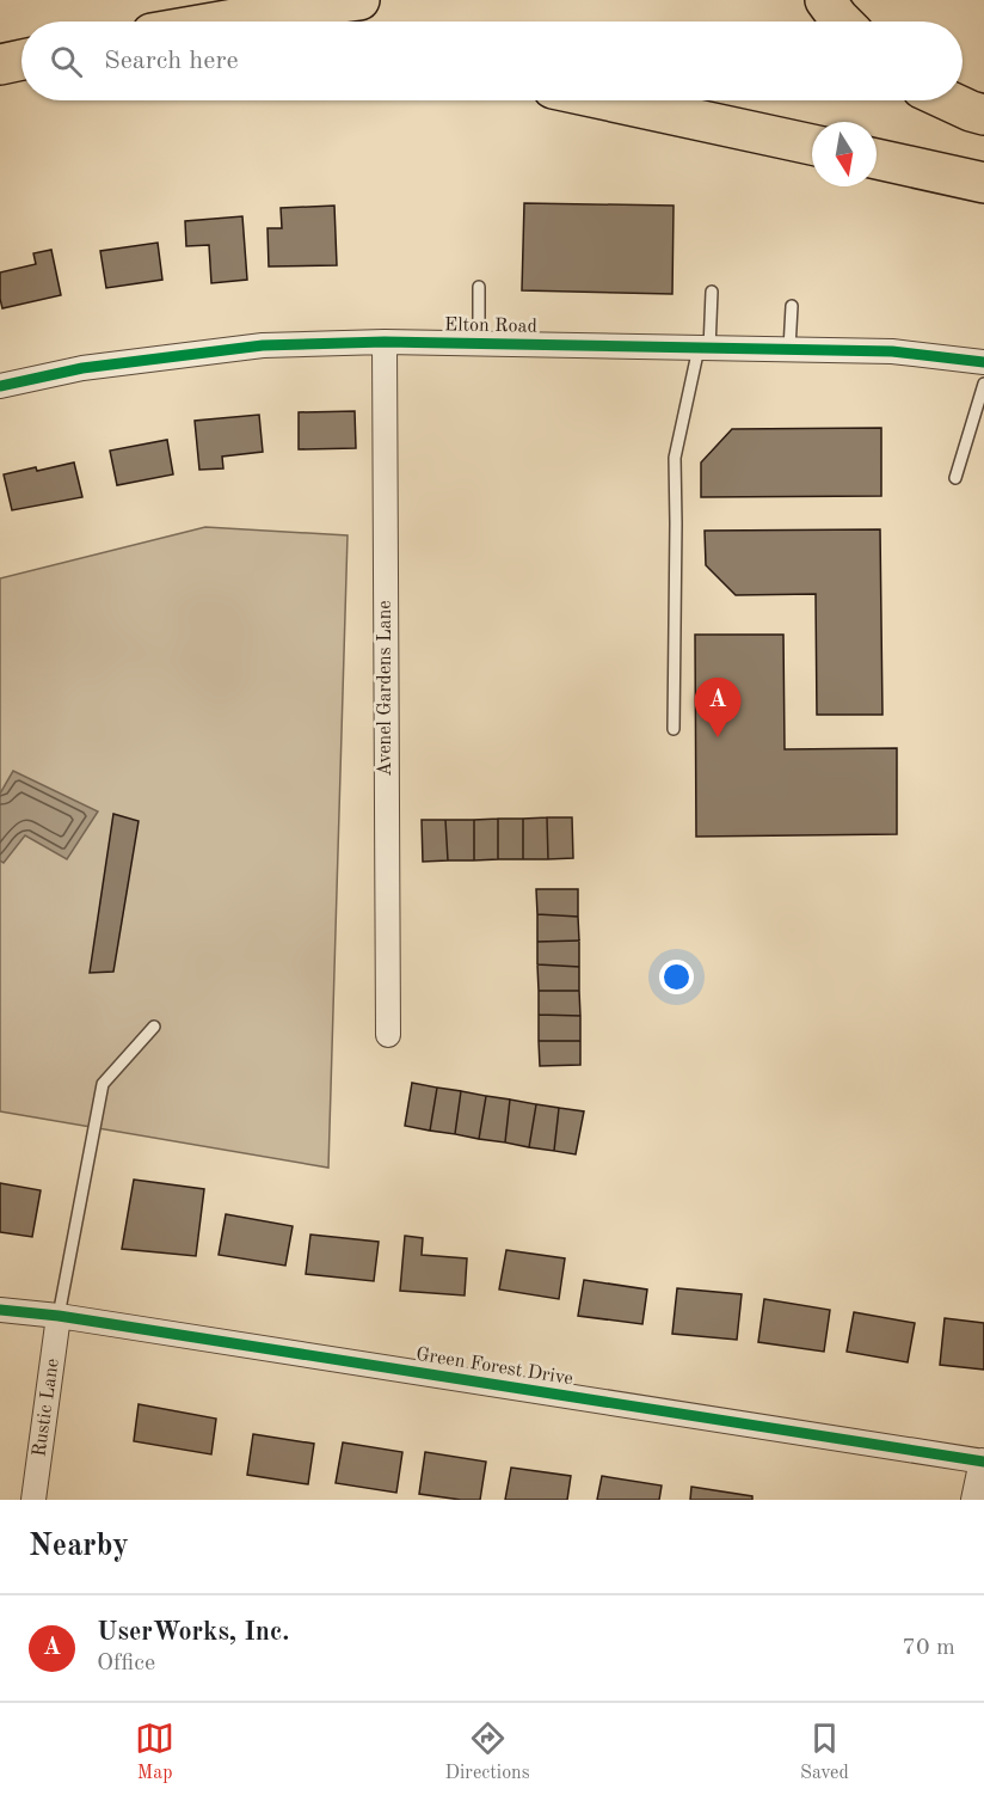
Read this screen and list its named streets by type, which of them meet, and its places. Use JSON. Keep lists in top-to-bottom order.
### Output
{
  "streets": {
    "street": [
      "Elton Road",
      "Avenel Gardens Lane",
      "Green Forest Drive",
      "Rustic Lane"
    ]
  },
  "crossings": [
    ["Elton Road", "Avenel Gardens Lane"],
    ["Green Forest Drive", "Rustic Lane"]
  ],
  "north": "bottom",
  "page": {
    "search": "Search here",
    "pins": "A",
    "heading": "Nearby",
    "list": [
      {
        "mark": "A",
        "name": "UserWorks, Inc.",
        "note": "Office",
        "value": "70 m"
      }
    ],
    "nav": ["Map", "Directions", "Saved"]
  }
}
